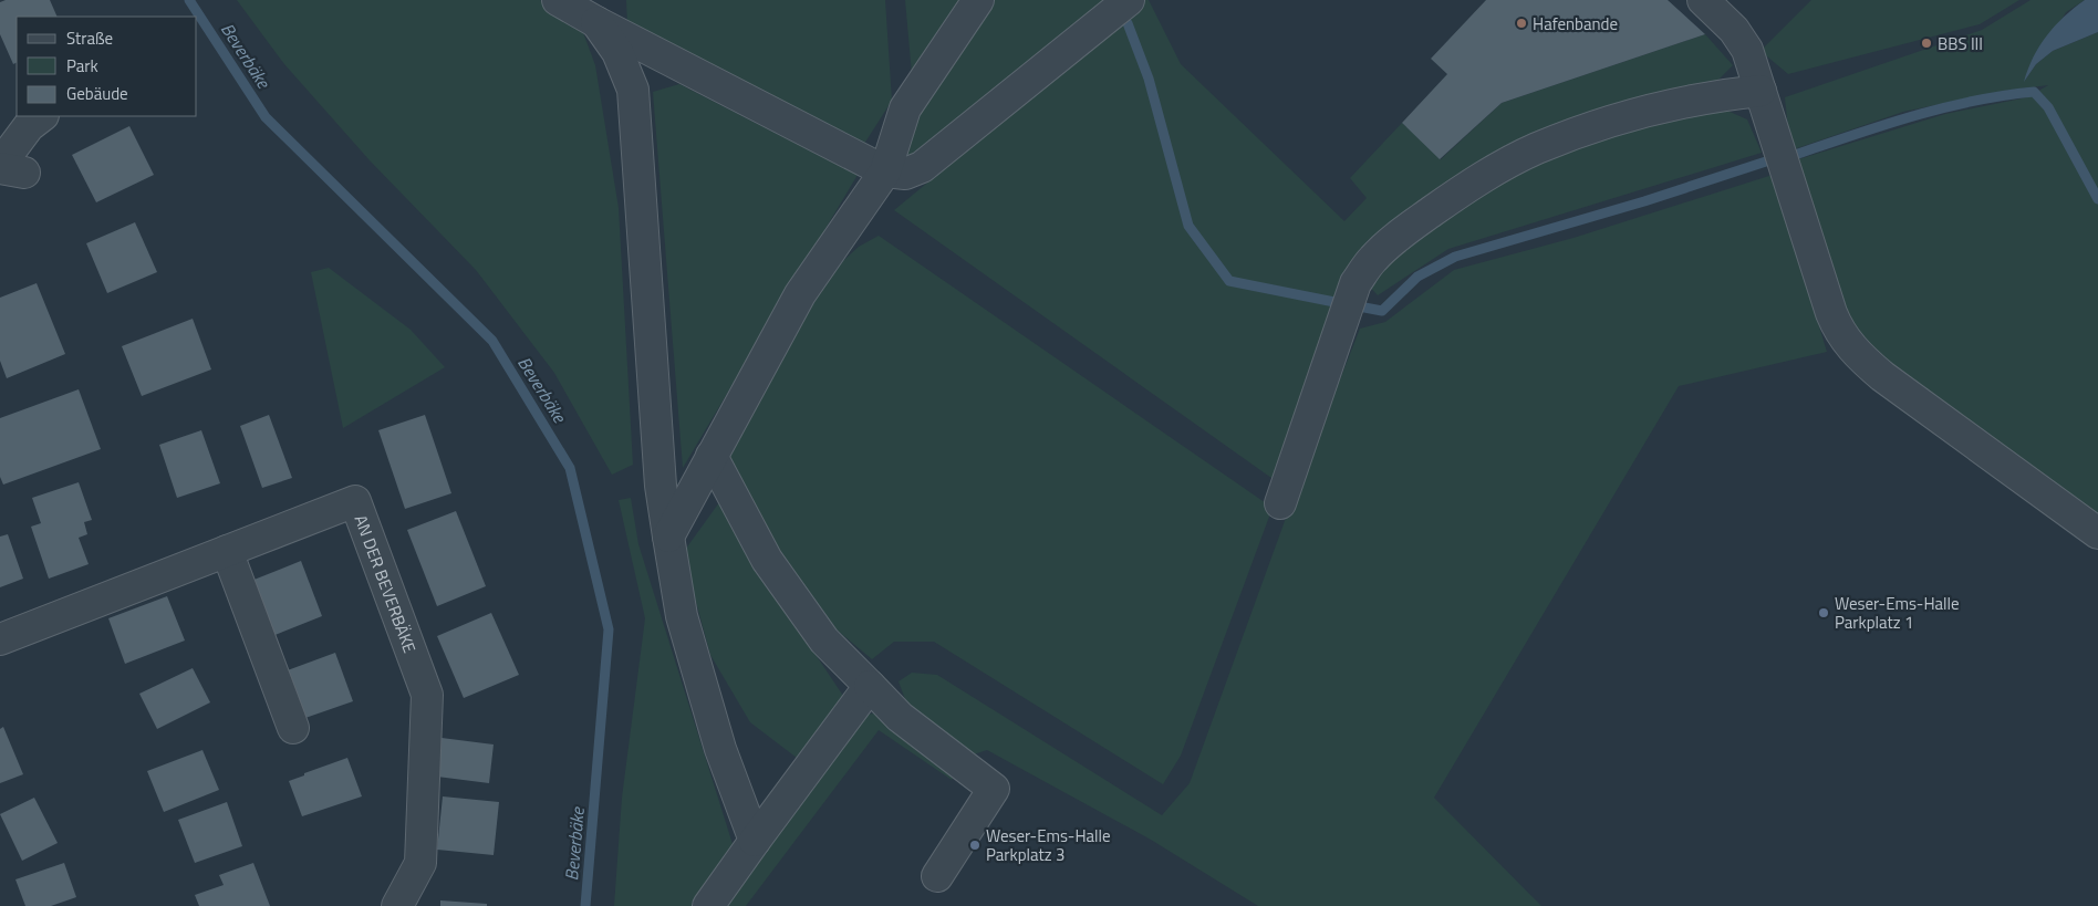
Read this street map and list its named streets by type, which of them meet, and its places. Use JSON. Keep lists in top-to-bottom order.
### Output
{
  "streets": {
    "street": ["AN DER BEVERBÄKE"]
  },
  "water": ["Beverbäke"],
  "places": [
    "Hafenbande",
    "BBS III",
    "Weser-Ems-Halle Parkplatz 1",
    "Weser-Ems-Halle Parkplatz 3"
  ],
  "legend": ["Straße", "Park", "Gebäude"]
}
